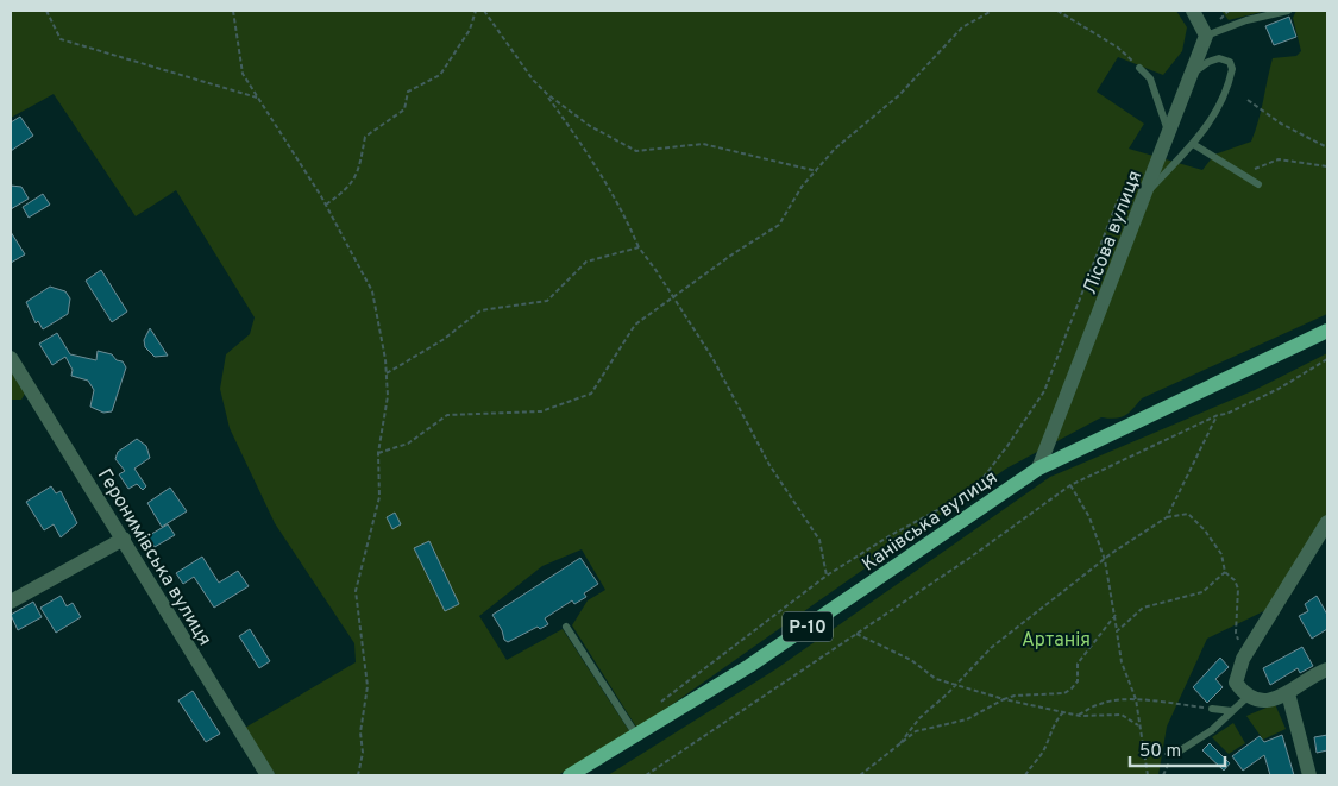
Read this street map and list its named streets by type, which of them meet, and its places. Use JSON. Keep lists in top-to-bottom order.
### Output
{
  "streets": {
    "main road": ["Канівська вулиця", "Р-10"],
    "street": ["Лісова вулиця", "Геронимівська вулиця"]
  },
  "crossings": [
    ["Лісова вулиця", "Канівська вулиця"]
  ],
  "parks": ["Артанія"],
  "scale_bar": "50 m"
}
